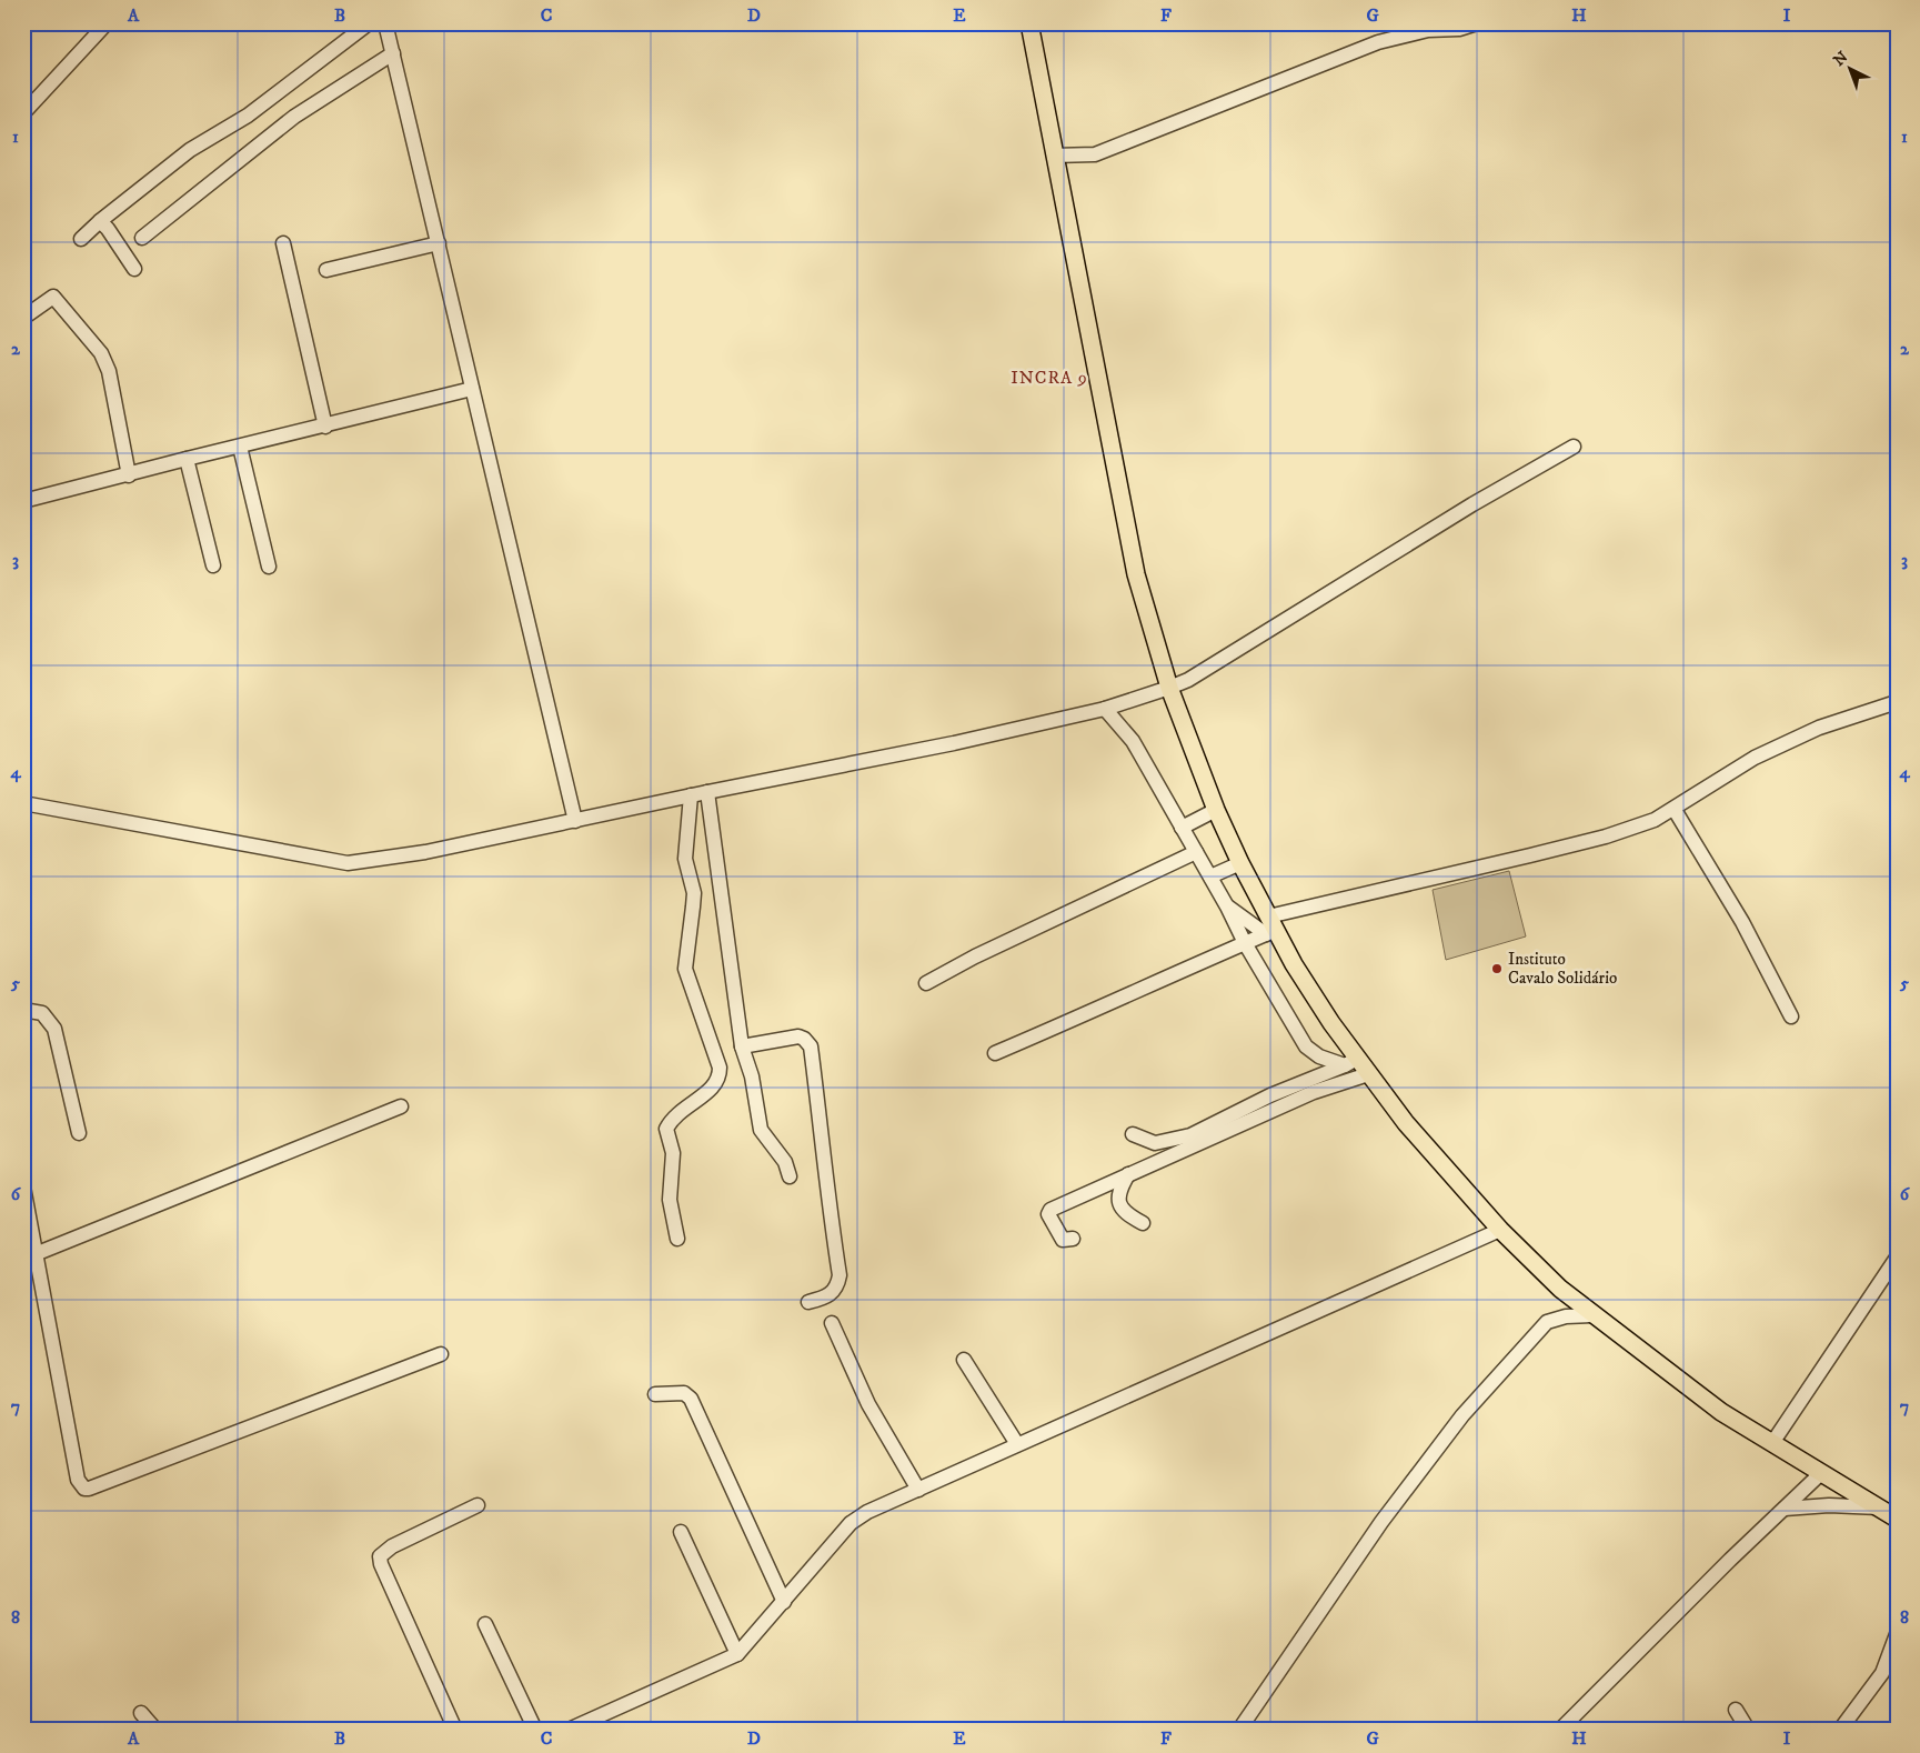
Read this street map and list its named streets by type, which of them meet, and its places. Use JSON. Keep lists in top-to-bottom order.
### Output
{
  "districts": ["INCRA 9"],
  "places": ["Instituto Cavalo Solidário"],
  "north": "top left",
  "grid": {
    "columns": [
      "A",
      "B",
      "C",
      "D",
      "E",
      "F",
      "G",
      "H",
      "I"
    ],
    "rows": [
      "1",
      "2",
      "3",
      "4",
      "5",
      "6",
      "7",
      "8"
    ]
  }
}
